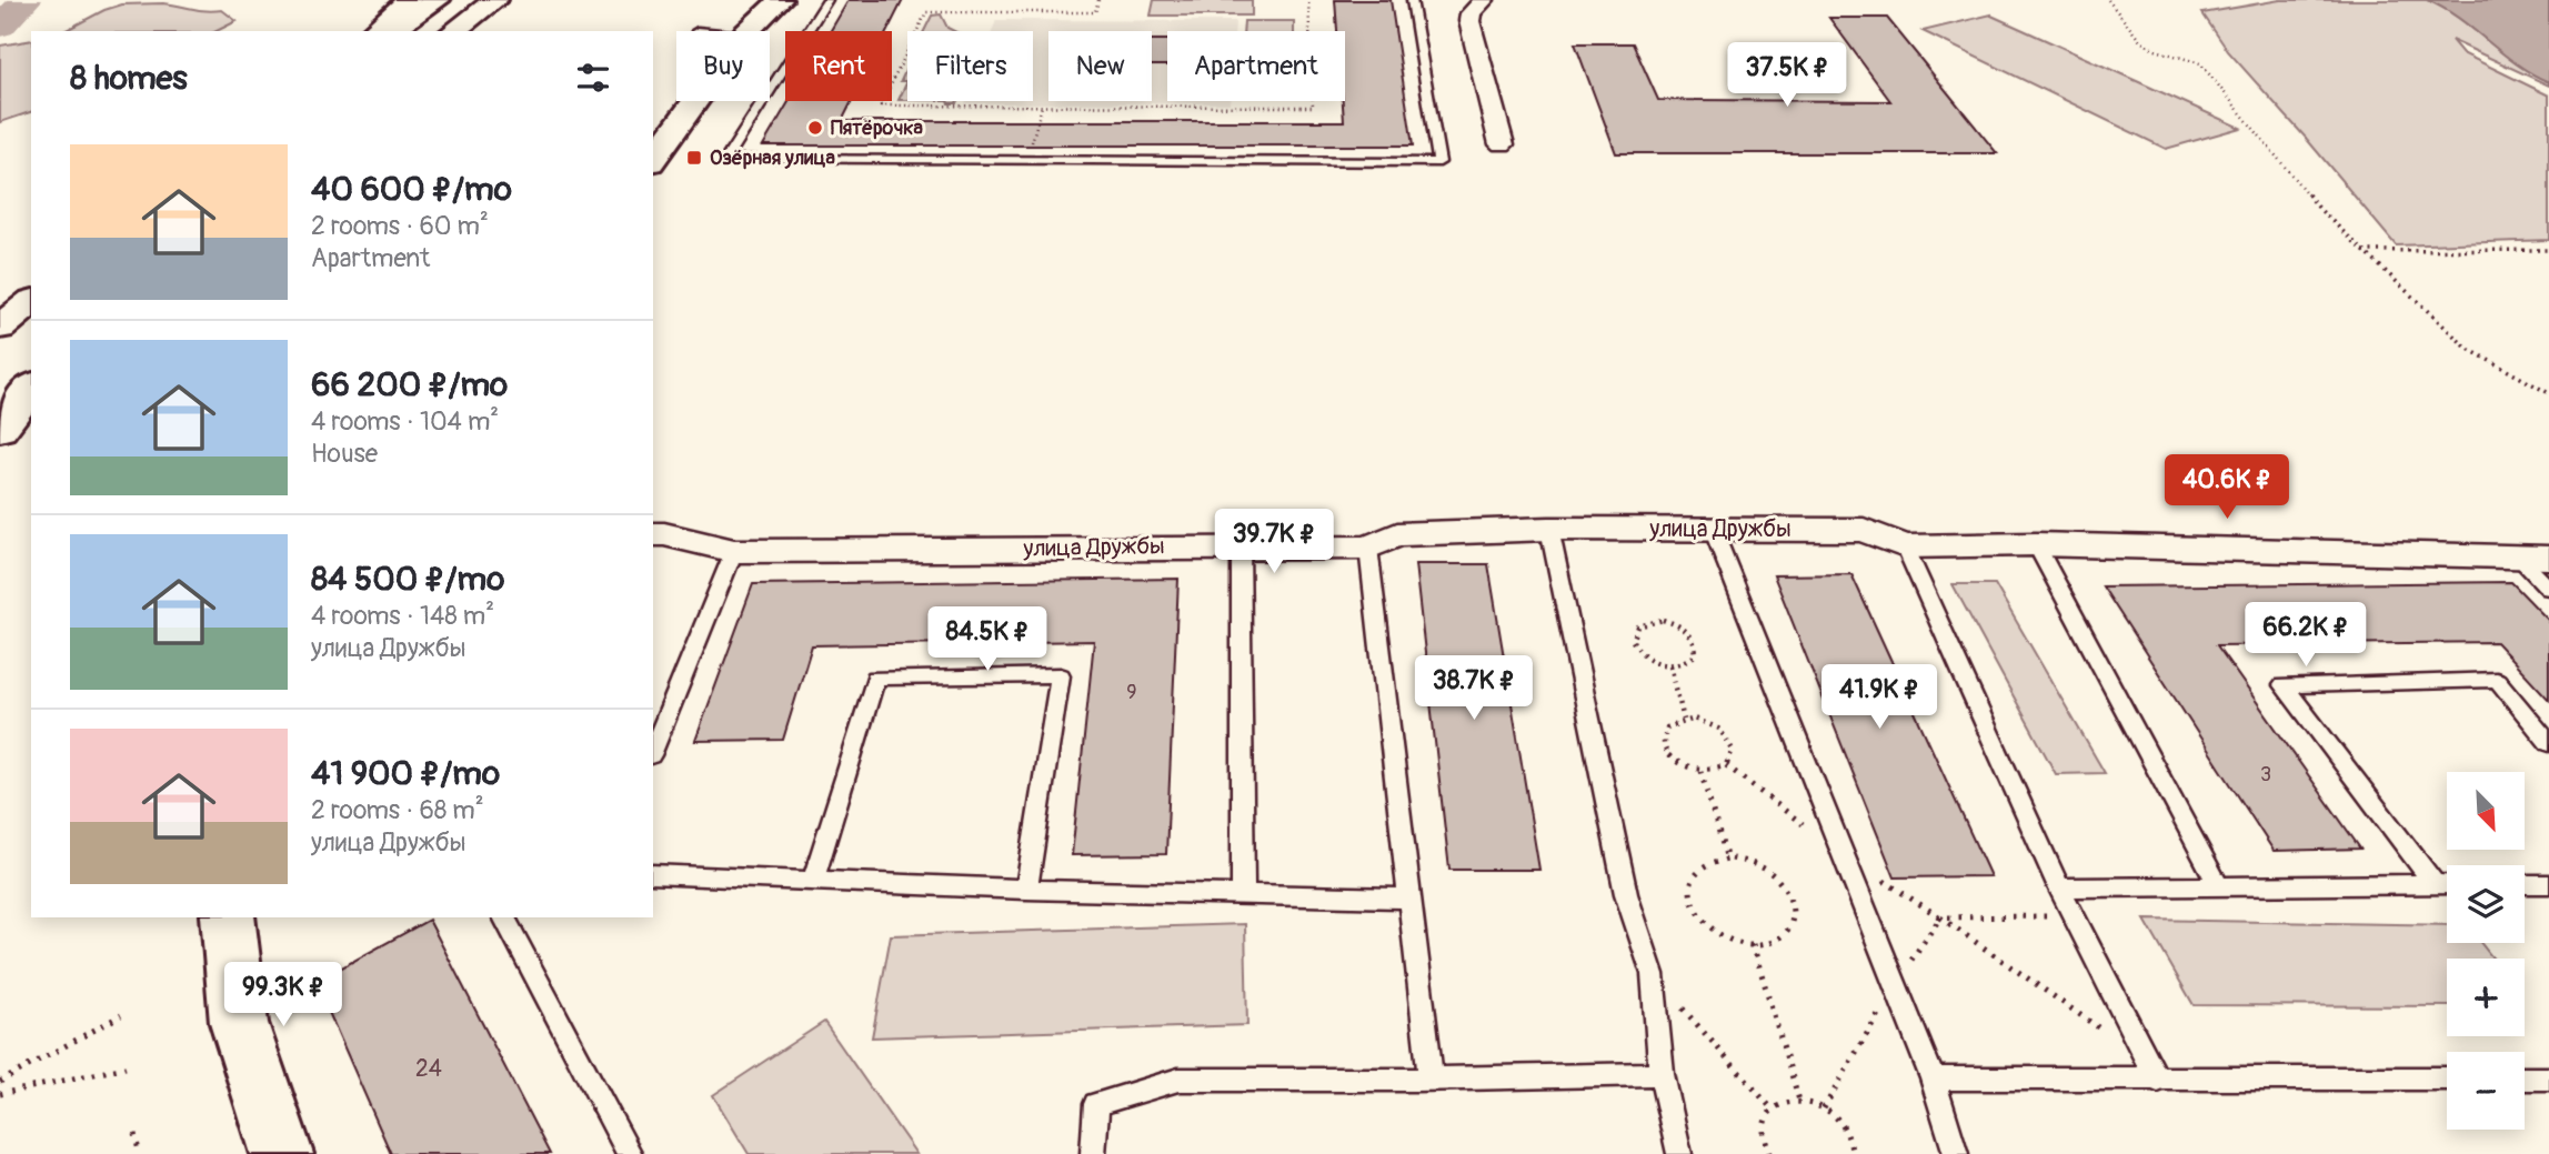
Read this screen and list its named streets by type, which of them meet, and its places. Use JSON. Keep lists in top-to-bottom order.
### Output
{
  "streets": {
    "street": ["улица Дружбы"]
  },
  "places": {
    "other": ["Пятёрочка"],
    "transit": ["Озёрная улица"]
  },
  "house_numbers": ["9", "3", "24"],
  "north": "bottom right",
  "page": {
    "chip": [
      "Buy",
      "Rent",
      "Filters",
      "New",
      "Apartment"
    ],
    "heading": "8 homes",
    "price": [
      "37.5K ₽",
      "40.6K ₽",
      "39.7K ₽",
      "66.2K ₽",
      "84.5K ₽",
      "38.7K ₽",
      "41.9K ₽",
      "99.3K ₽"
    ],
    "list": [
      {
        "name": "40 600 ₽/mo",
        "note": "2 rooms · 60 m² · Apartment"
      },
      {
        "name": "66 200 ₽/mo",
        "note": "4 rooms · 104 m² · House"
      },
      {
        "name": "84 500 ₽/mo",
        "note": "4 rooms · 148 m² · улица Дружбы"
      },
      {
        "name": "41 900 ₽/mo",
        "note": "2 rooms · 68 m² · улица Дружбы"
      }
    ],
    "map_buttons": ["+", "−"]
  }
}
